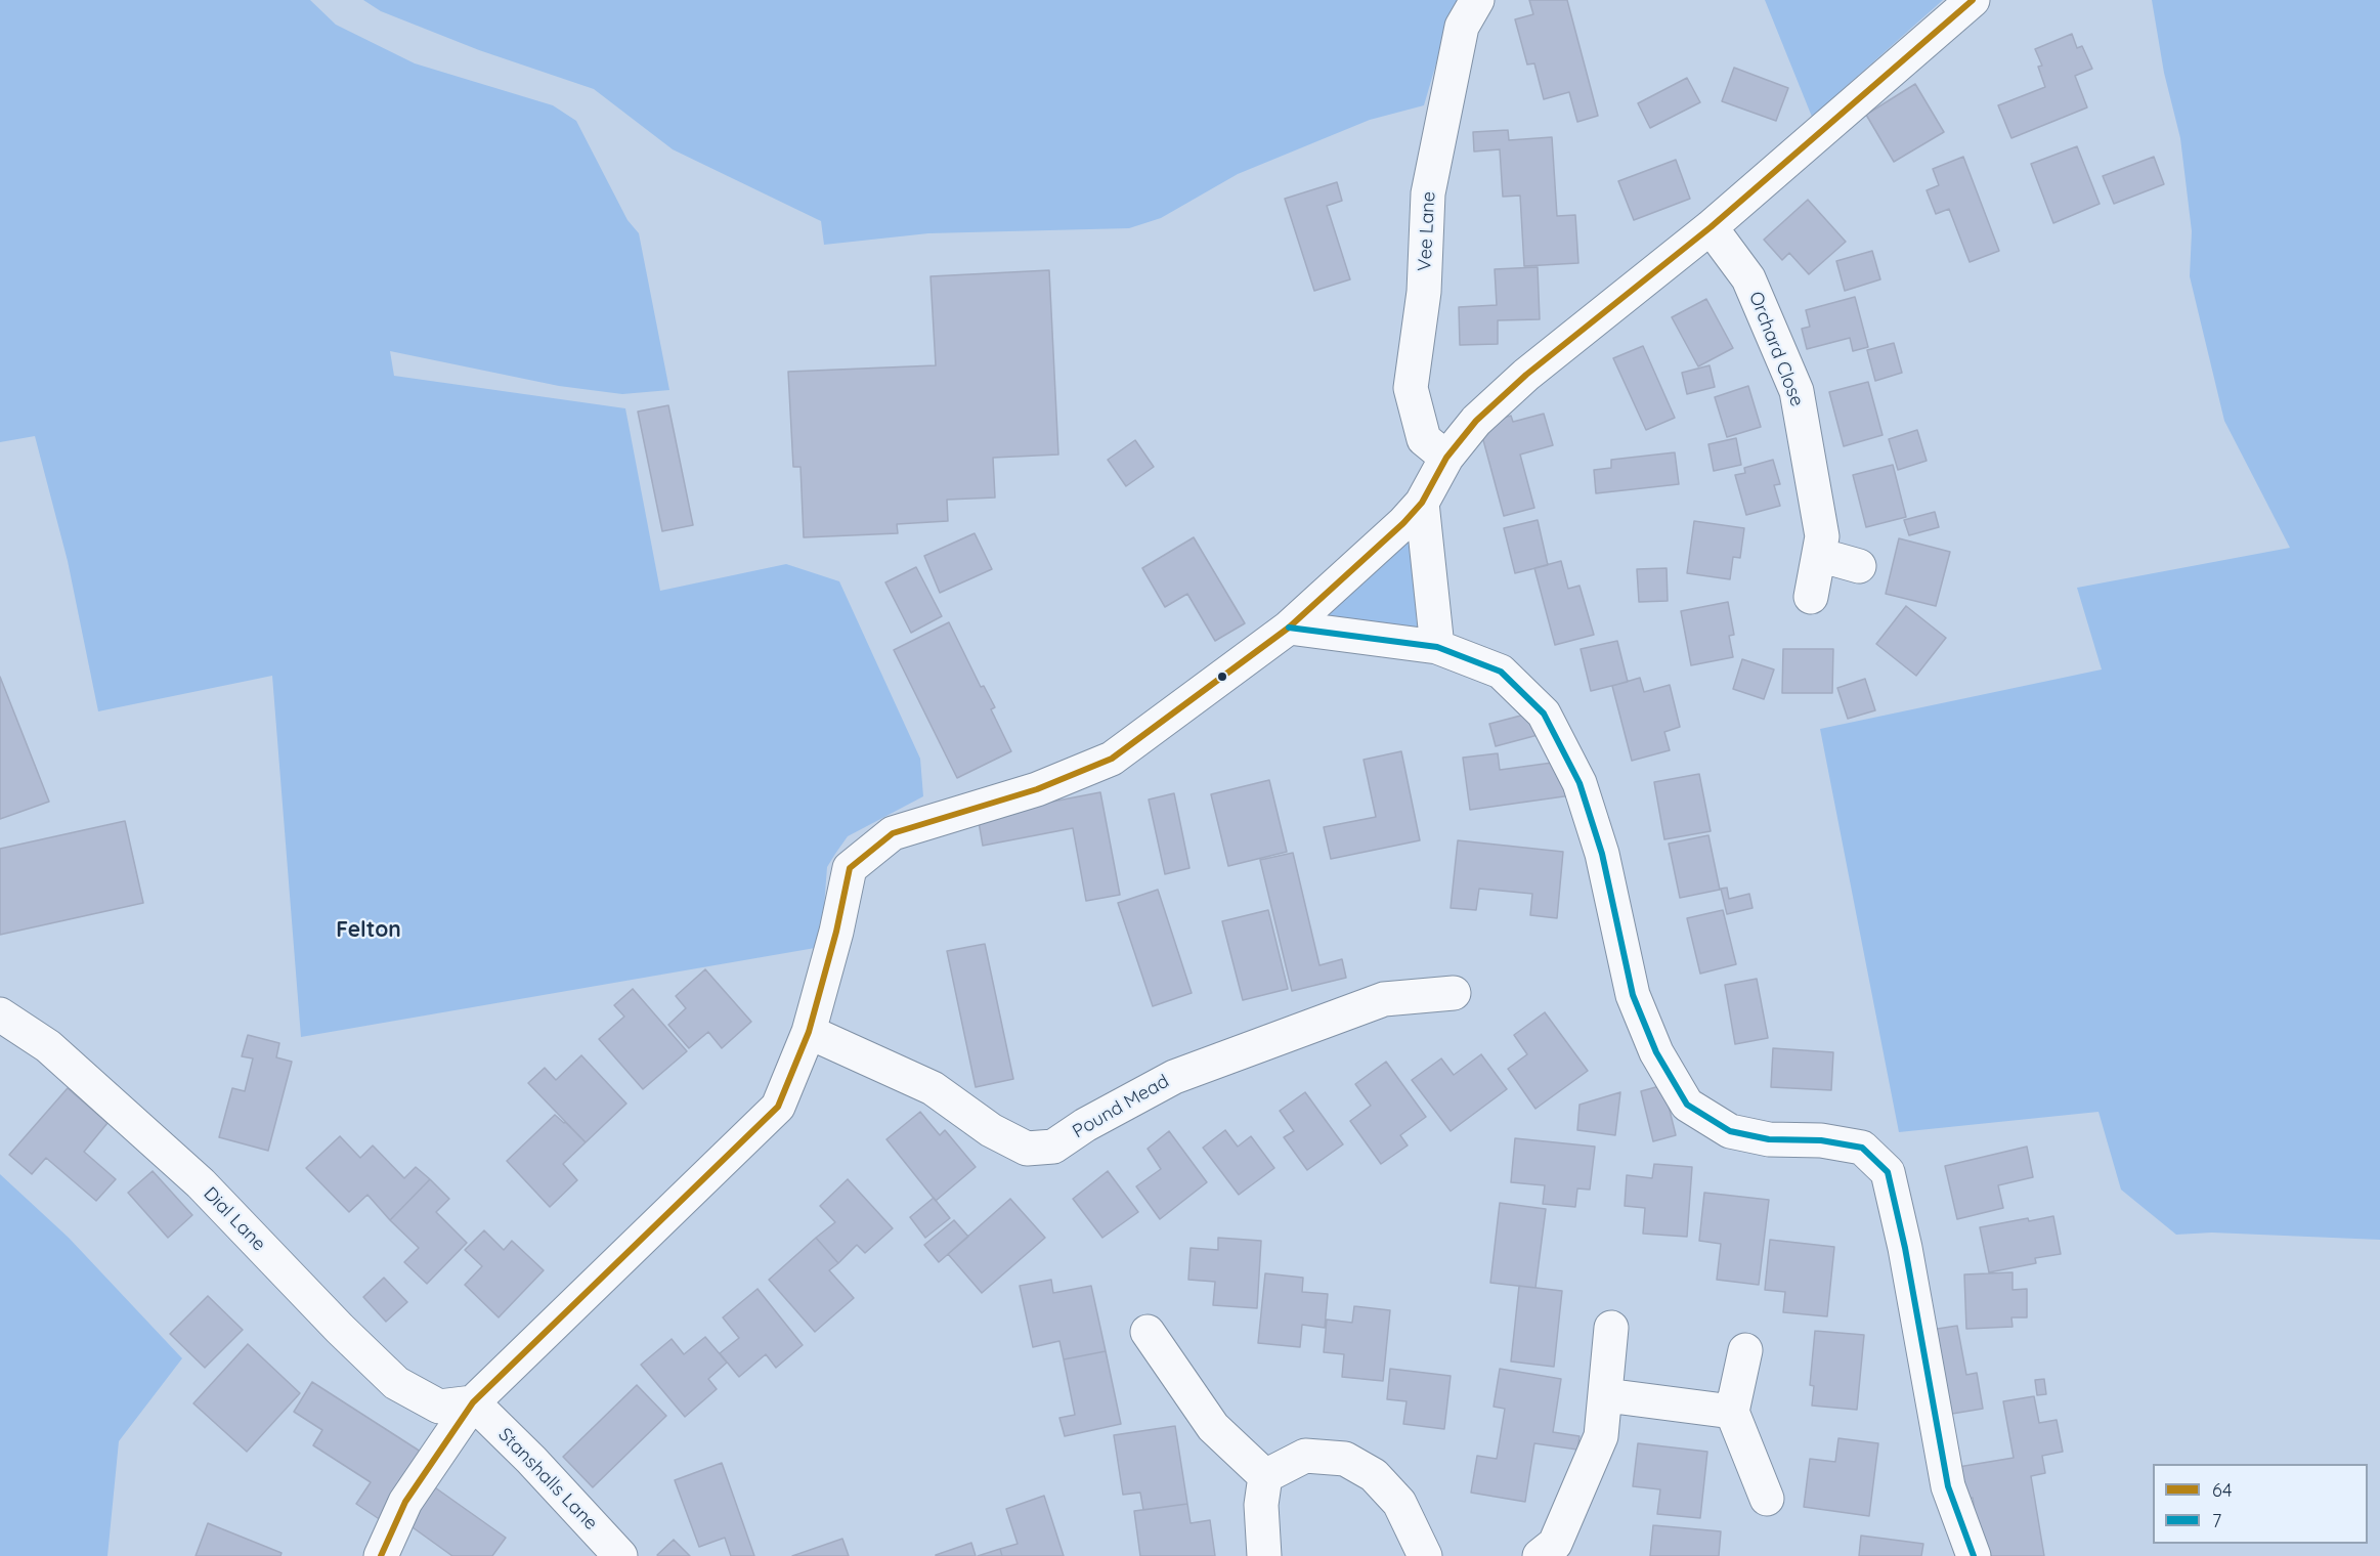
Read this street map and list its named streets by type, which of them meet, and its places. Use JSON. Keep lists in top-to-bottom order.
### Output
{
  "streets": {
    "street": [
      "Vee Lane",
      "Orchard Close",
      "Pound Mead",
      "Dial Lane",
      "Stanshalls Lane"
    ]
  },
  "crossings": [
    ["Dial Lane", "Stanshalls Lane"]
  ],
  "districts": ["Felton"],
  "lines": ["transit line 64", "transit line 7"],
  "legend": ["64", "7"]
}
